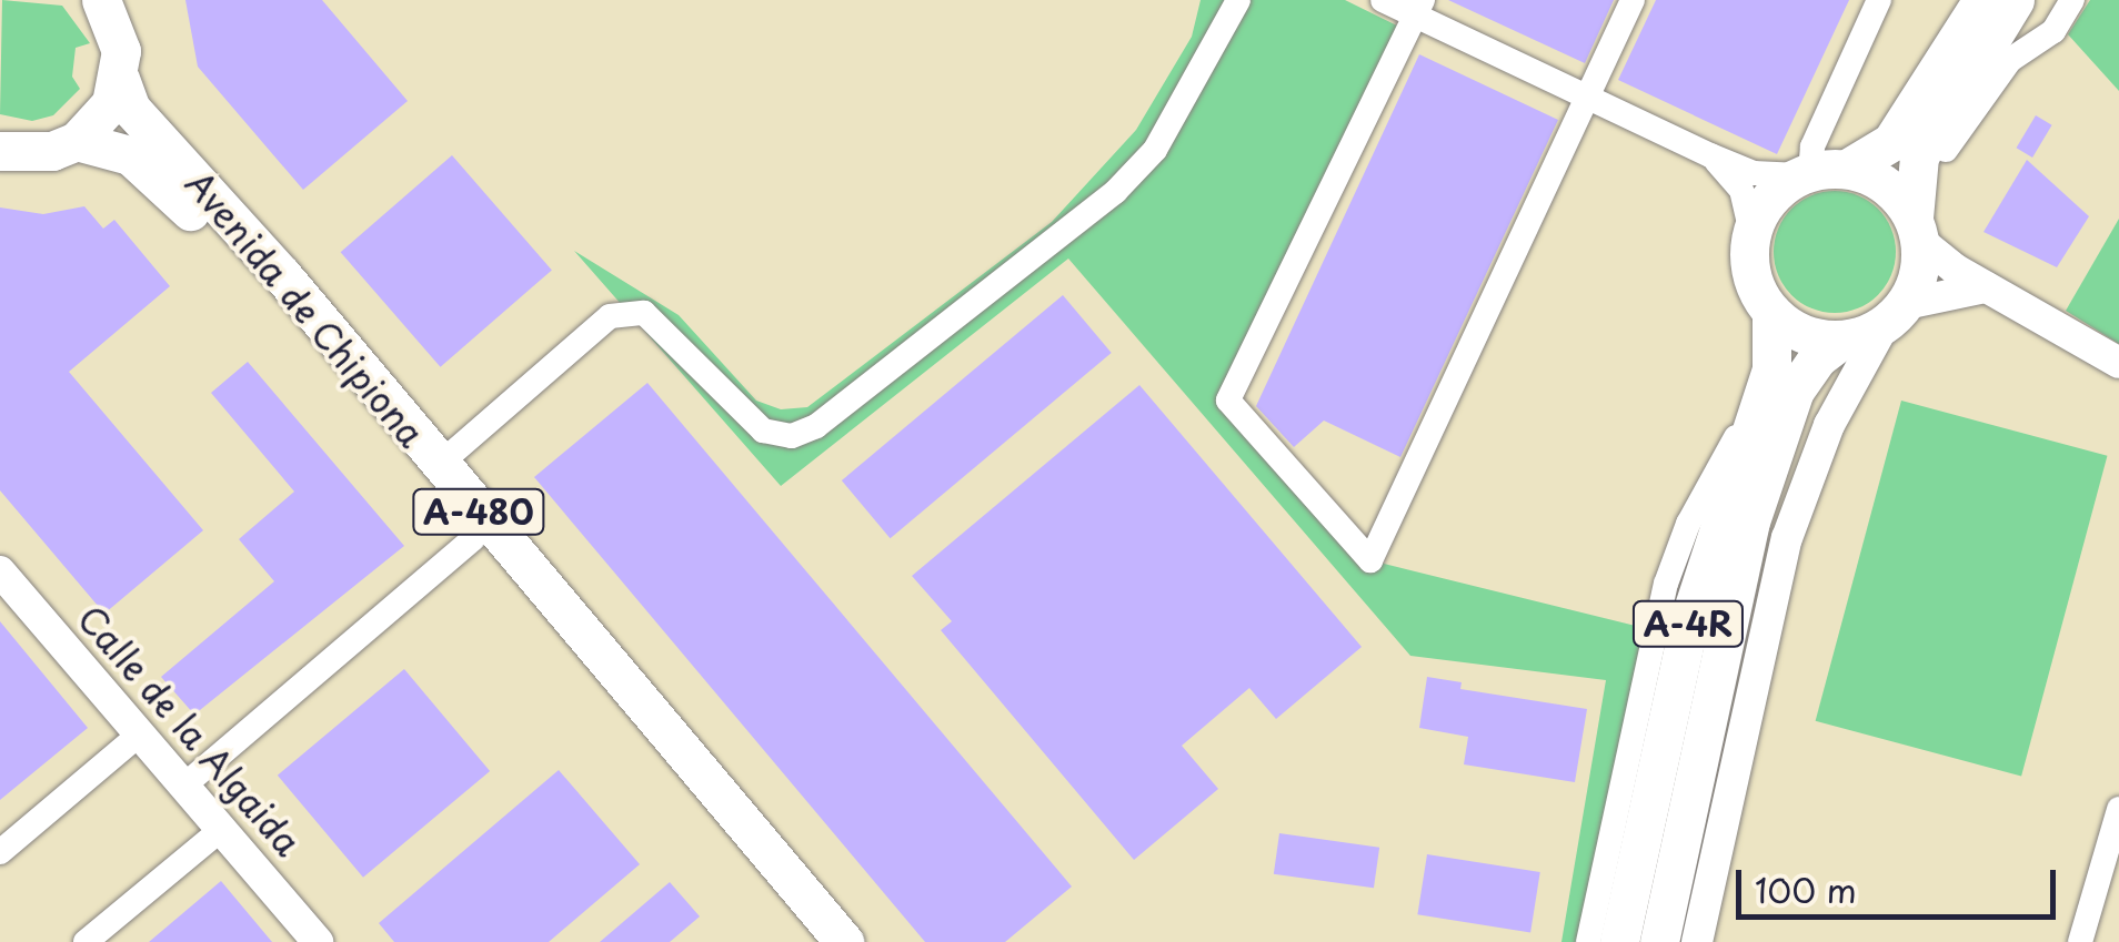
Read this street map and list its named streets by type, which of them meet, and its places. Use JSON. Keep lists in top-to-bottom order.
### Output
{
  "streets": {
    "main road": ["Avenida de Chipiona", "A-480", "A-4R"],
    "street": ["Calle de la Algaida"]
  },
  "crossings": [
    ["Avenida de Chipiona", "A-480"]
  ],
  "scale_bar": "100 m"
}
